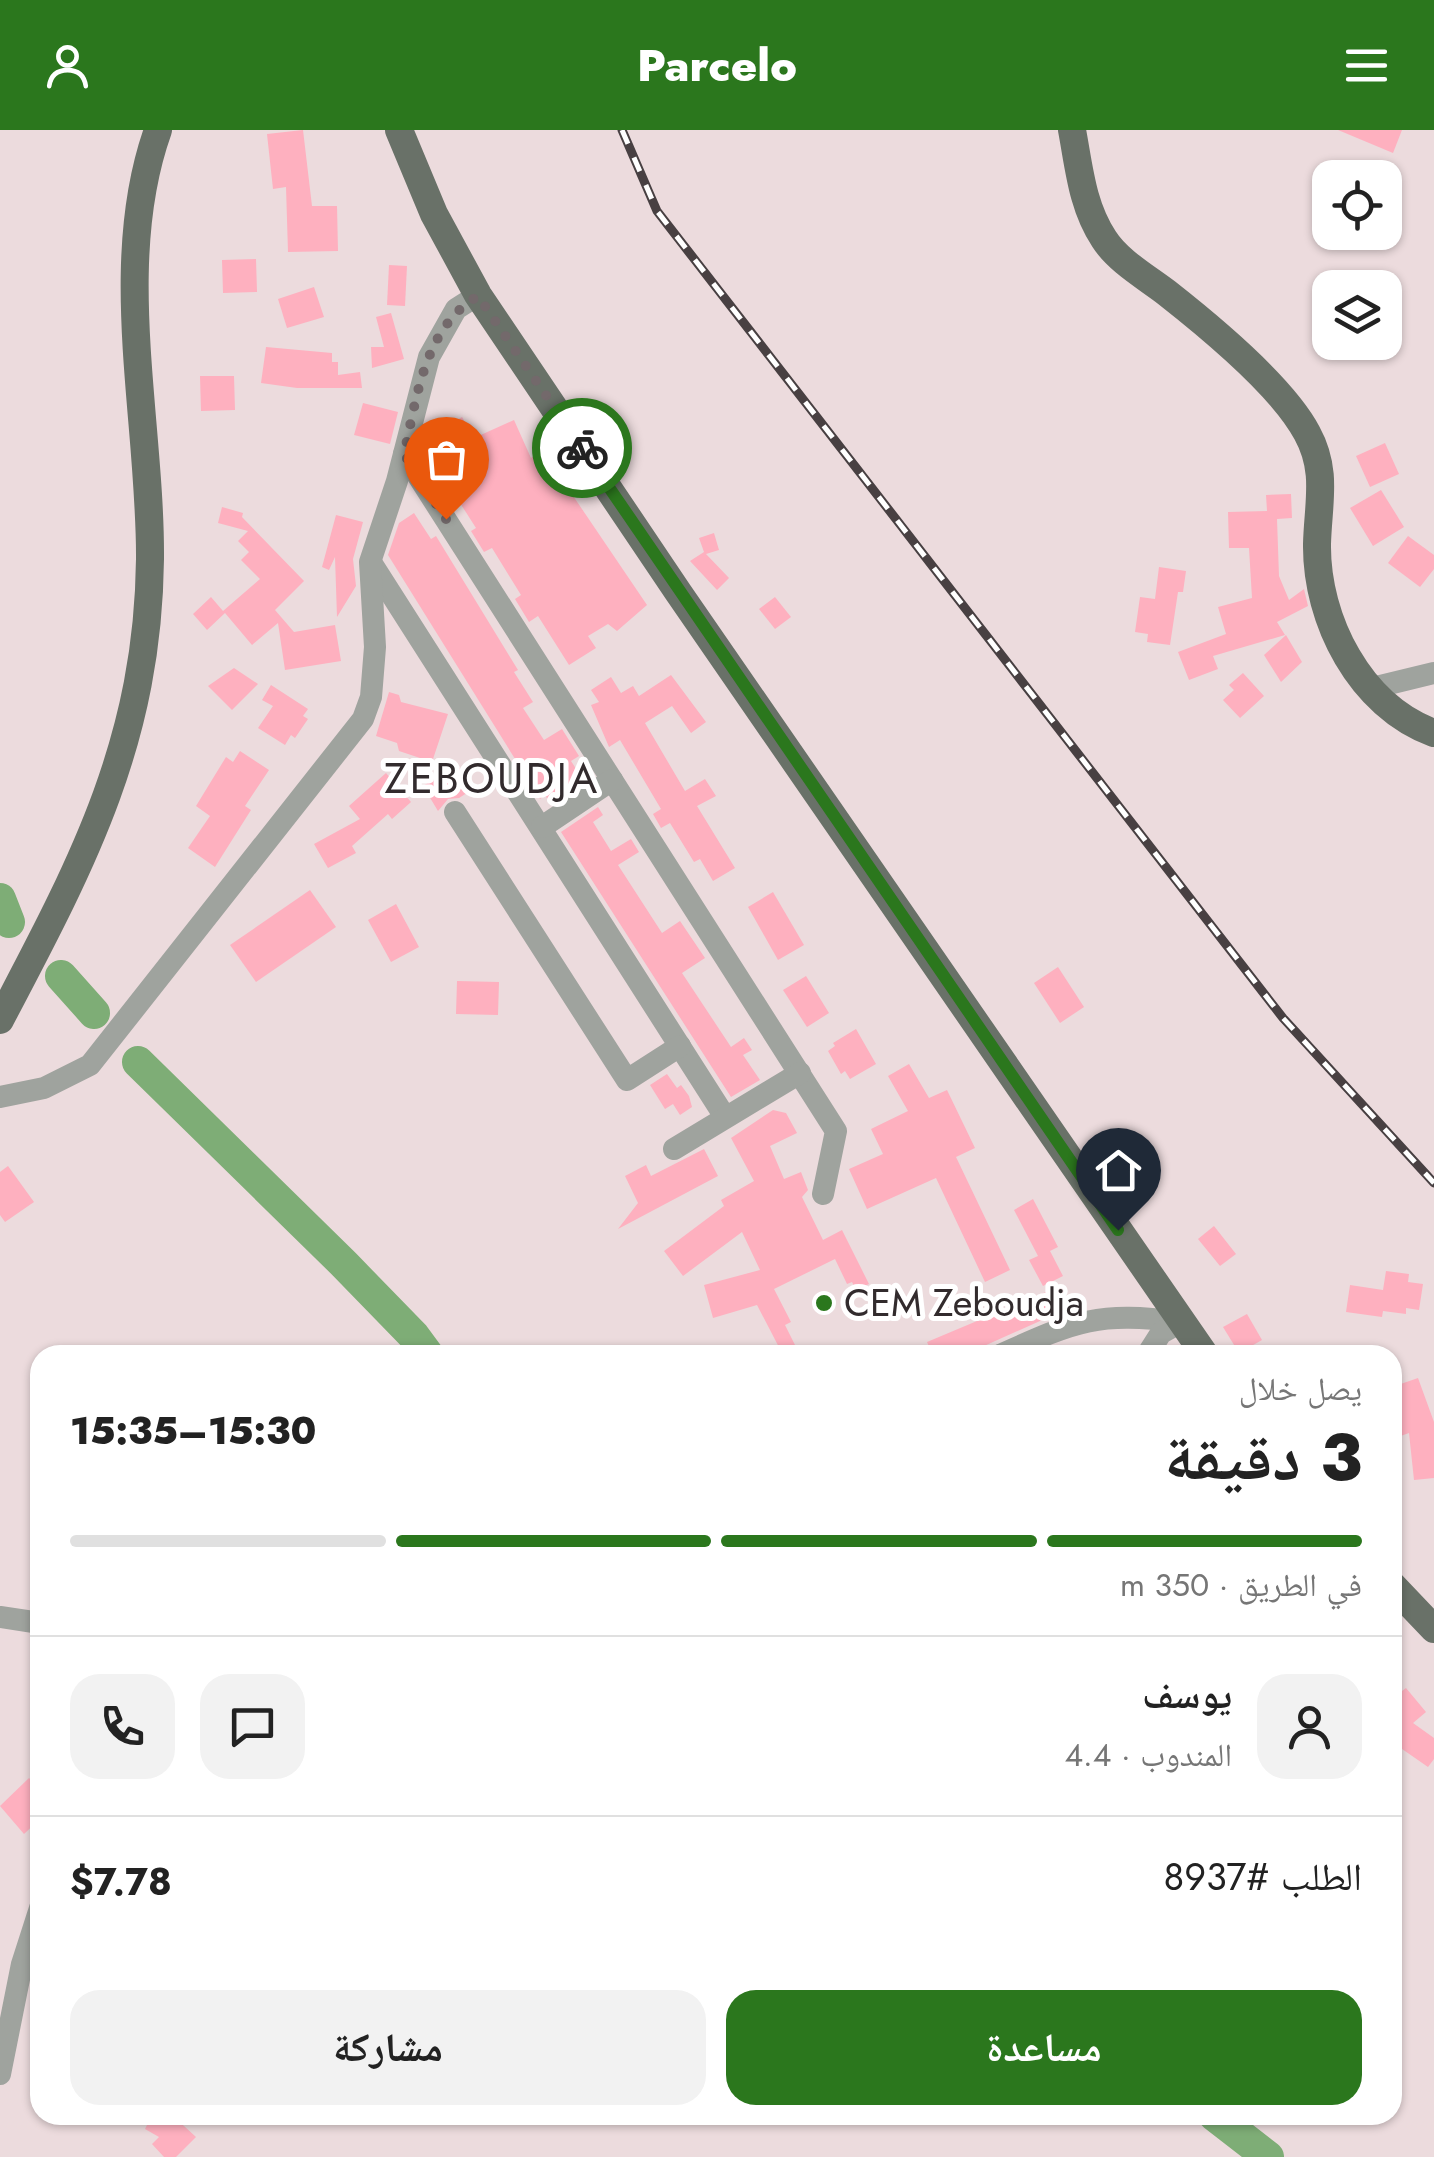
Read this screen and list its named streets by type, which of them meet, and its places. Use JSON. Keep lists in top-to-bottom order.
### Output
{
  "districts": ["ZEBOUDJA"],
  "places": ["CEM Zeboudja"],
  "page": {
    "header": "Parcelo",
    "heading": ["3 دقيقة", "يصل خلال", "15:30–15:35"],
    "panel": [
      "يوسف",
      "المندوب · 4.4",
      "الطلب #8937",
      "$7.78"
    ],
    "bar": "في الطريق · 350 m",
    "buttons": ["مساعدة", "مشاركة"]
  }
}
